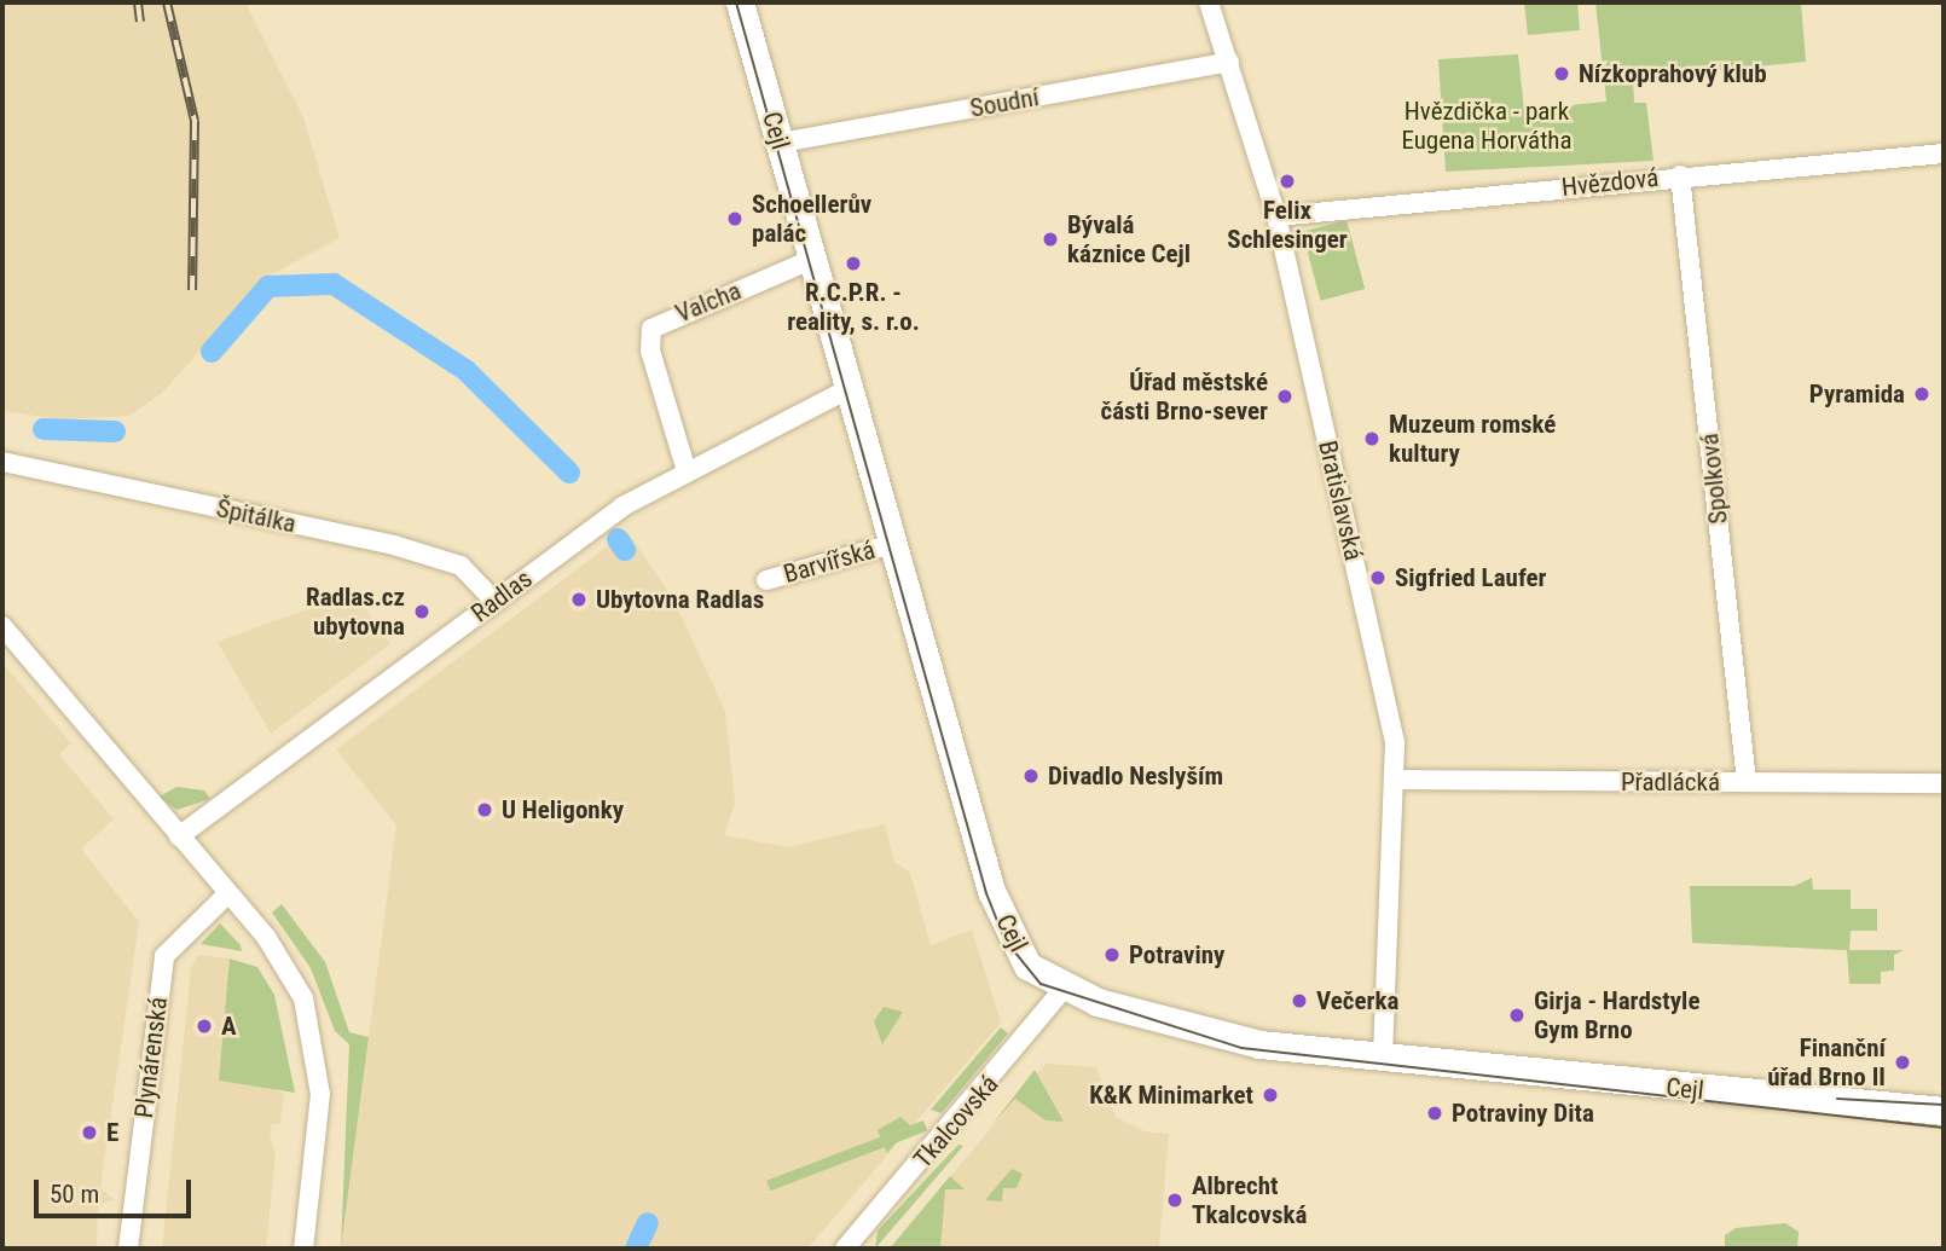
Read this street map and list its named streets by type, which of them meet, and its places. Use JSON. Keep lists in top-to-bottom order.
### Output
{
  "streets": {
    "street": [
      "Soudní",
      "Cejl",
      "Hvězdová",
      "Valcha",
      "Spolková",
      "Bratislavská",
      "Špitálka",
      "Barvířská",
      "Radlas",
      "Přadlácká",
      "Plynárenská",
      "Tkalcovská"
    ]
  },
  "crossings": [
    ["Soudní", "Cejl"],
    ["Soudní", "Bratislavská"],
    ["Cejl", "Valcha"],
    ["Cejl", "Bratislavská"],
    ["Cejl", "Barvířská"],
    ["Cejl", "Radlas"],
    ["Cejl", "Tkalcovská"],
    ["Hvězdová", "Spolková"],
    ["Hvězdová", "Bratislavská"],
    ["Valcha", "Radlas"],
    ["Spolková", "Přadlácká"],
    ["Bratislavská", "Přadlácká"],
    ["Špitálka", "Radlas"]
  ],
  "parks": ["Hvězdička - park Eugena Horvátha"],
  "places": [
    "Nízkoprahový klub",
    "Felix Schlesinger",
    "Schoellerův palác",
    "Bývalá káznice Cejl",
    "R.C.P.R. - reality, s. r.o.",
    "Pyramida",
    "Úřad městské části Brno-sever",
    "Muzeum romské kultury",
    "Sigfried Laufer",
    "Ubytovna Radlas",
    "Radlas.cz ubytovna",
    "Divadlo Neslyším",
    "U Heligonky",
    "Potraviny",
    "Večerka",
    "Girja - Hardstyle Gym Brno",
    "A",
    "Finanční úřad Brno II",
    "K&K Minimarket",
    "Potraviny Dita",
    "E",
    "Albrecht Tkalcovská"
  ],
  "scale_bar": "50 m"
}
